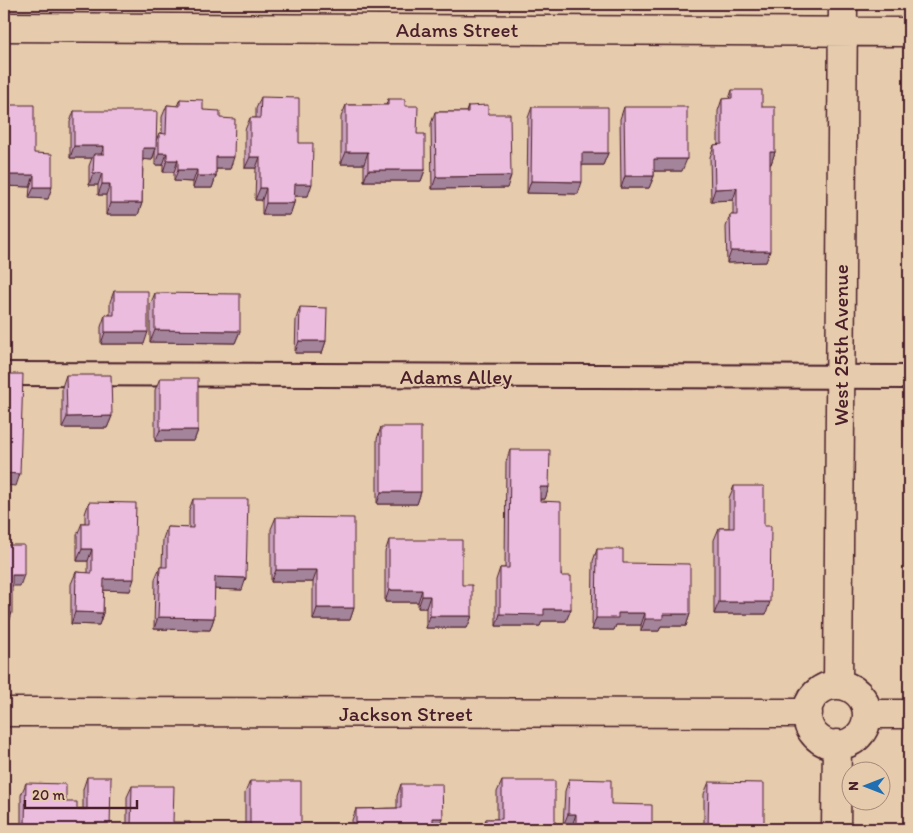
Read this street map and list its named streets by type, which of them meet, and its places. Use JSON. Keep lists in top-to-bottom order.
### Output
{
  "streets": {
    "street": ["Adams Street", "West 25th Avenue", "Jackson Street"],
    "lane": ["Adams Alley"]
  },
  "crossings": [
    ["Adams Street", "West 25th Avenue"],
    ["West 25th Avenue", "Adams Alley"],
    ["West 25th Avenue", "Jackson Street"]
  ],
  "scale_bar": "20 m",
  "north": "left"
}
